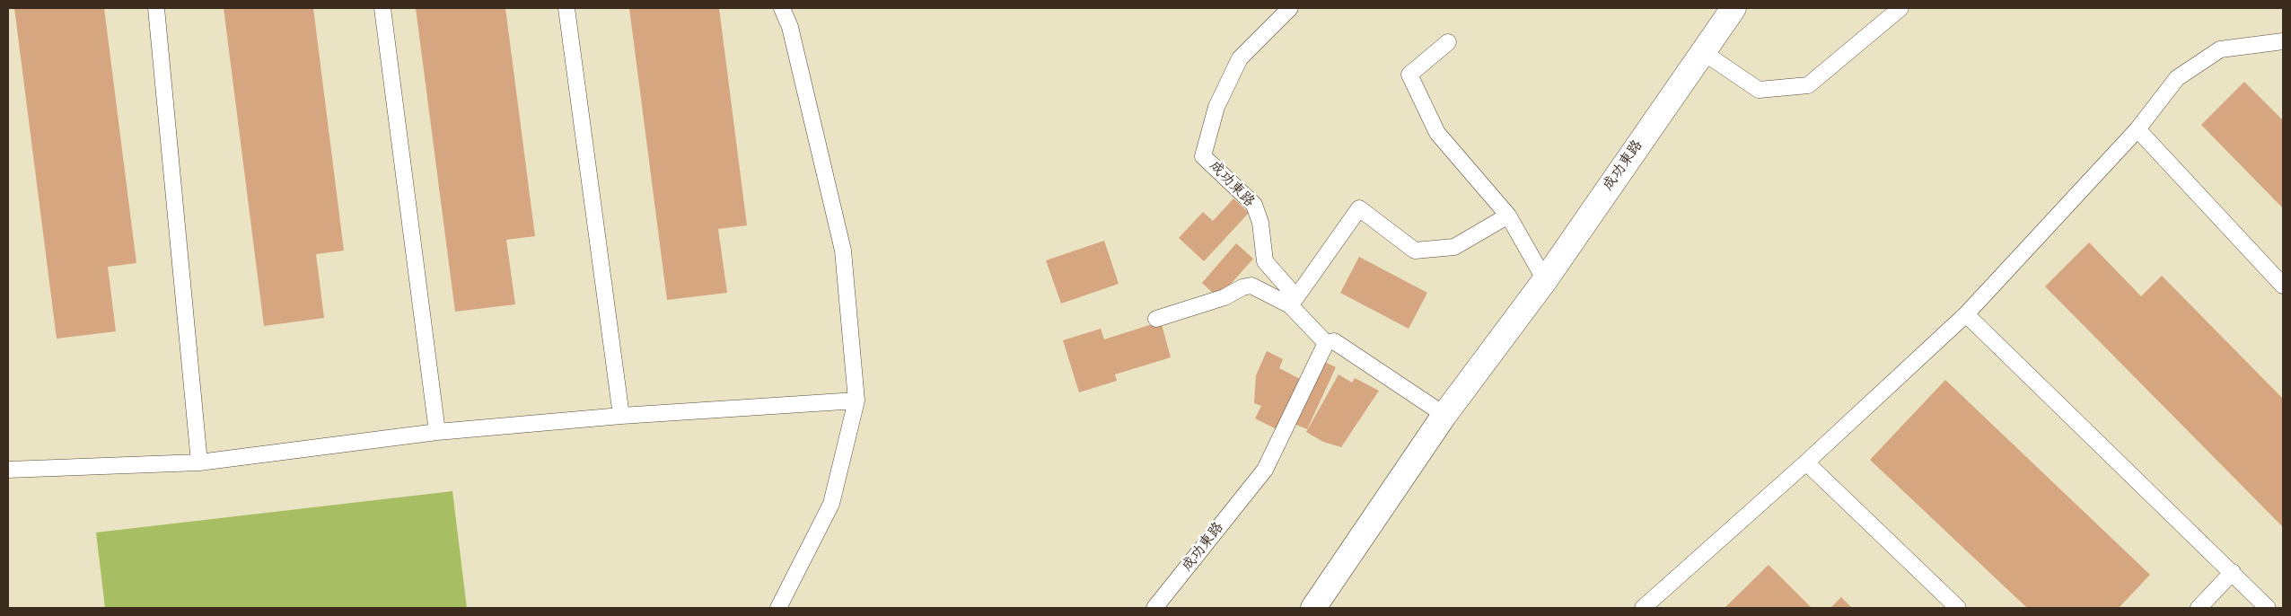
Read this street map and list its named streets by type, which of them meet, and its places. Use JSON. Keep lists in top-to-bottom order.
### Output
{
  "streets": {
    "street": ["成功東路"]
  }
}
